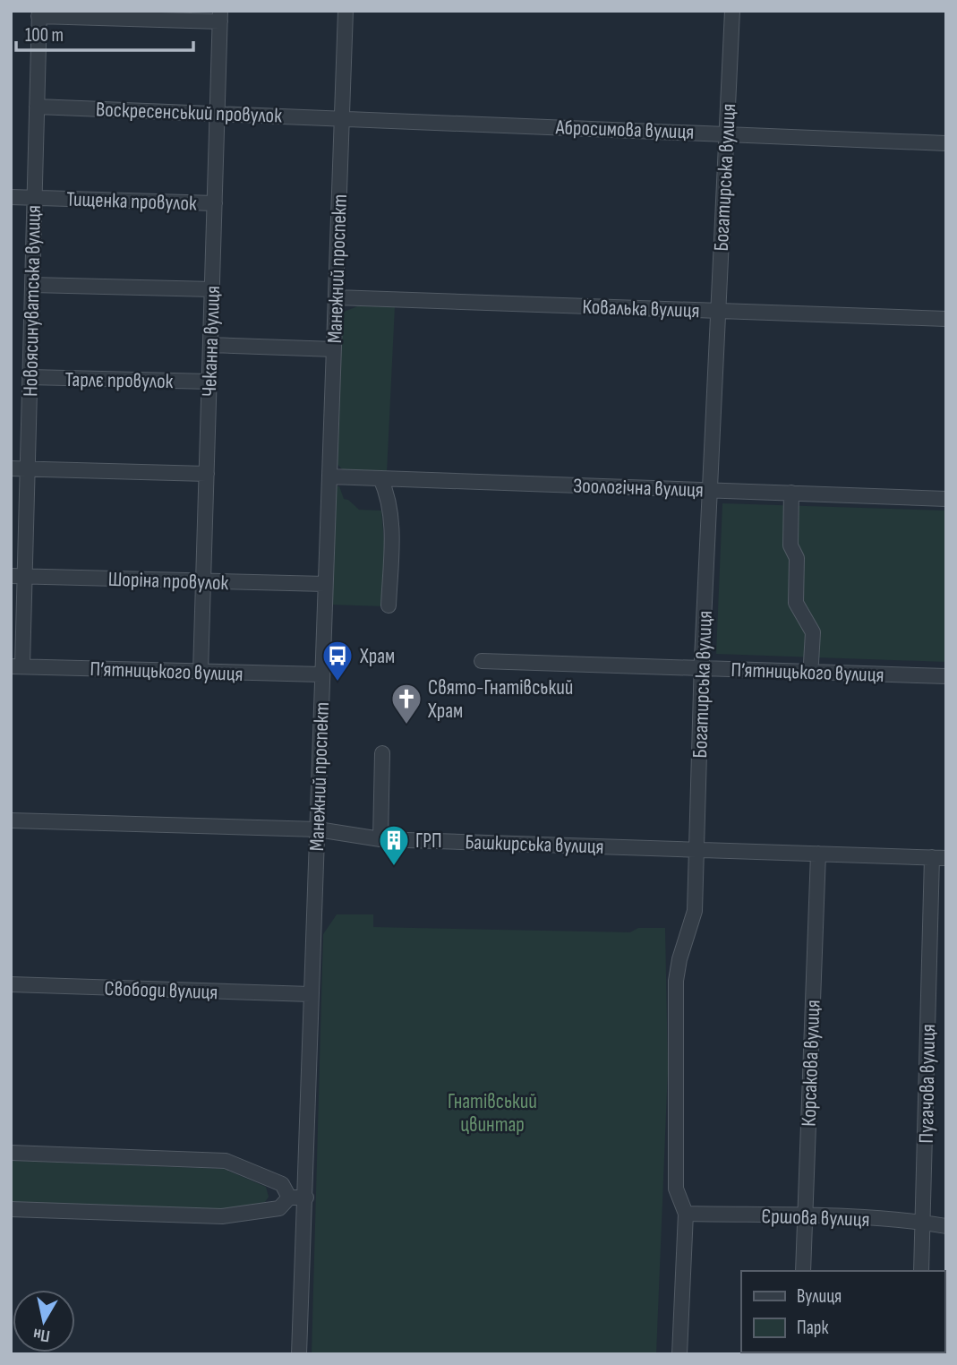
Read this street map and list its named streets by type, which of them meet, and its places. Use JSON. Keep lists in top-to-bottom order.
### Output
{
  "streets": {
    "street": [
      "Воскресенський провулок",
      "Абросимова вулиця",
      "Богатирська вулиця",
      "Тищенка провулок",
      "Манежний проспект",
      "Новоясинуватська вулиця",
      "Ковалька вулиця",
      "Чеканна вулиця",
      "Тарлє провулок",
      "Зоологічна вулиця",
      "Шоріна провулок",
      "П’ятницького вулиця",
      "Башкирська вулиця",
      "Свободи вулиця",
      "Корсакова вулиця",
      "Пугачова вулиця",
      "Єршова вулиця"
    ]
  },
  "crossings": [
    ["Воскресенський провулок", "Абросимова вулиця"],
    ["Воскресенський провулок", "Манежний проспект"],
    ["Воскресенський провулок", "Новоясинуватська вулиця"],
    ["Воскресенський провулок", "Чеканна вулиця"],
    ["Абросимова вулиця", "Богатирська вулиця"],
    ["Абросимова вулиця", "Манежний проспект"],
    ["Богатирська вулиця", "Ковалька вулиця"],
    ["Богатирська вулиця", "Зоологічна вулиця"],
    ["Богатирська вулиця", "П’ятницького вулиця"],
    ["Богатирська вулиця", "Башкирська вулиця"],
    ["Богатирська вулиця", "Єршова вулиця"],
    ["Тищенка провулок", "Новоясинуватська вулиця"],
    ["Тищенка провулок", "Чеканна вулиця"],
    ["Манежний проспект", "Ковалька вулиця"],
    ["Манежний проспект", "Зоологічна вулиця"],
    ["Манежний проспект", "Шоріна провулок"],
    ["Манежний проспект", "П’ятницького вулиця"],
    ["Манежний проспект", "Башкирська вулиця"],
    ["Манежний проспект", "Свободи вулиця"],
    ["Новоясинуватська вулиця", "Тарлє провулок"],
    ["Новоясинуватська вулиця", "Шоріна провулок"],
    ["Новоясинуватська вулиця", "П’ятницького вулиця"],
    ["Чеканна вулиця", "Тарлє провулок"],
    ["Чеканна вулиця", "Шоріна провулок"],
    ["Чеканна вулиця", "П’ятницького вулиця"],
    ["Башкирська вулиця", "Корсакова вулиця"],
    ["Башкирська вулиця", "Пугачова вулиця"],
    ["Корсакова вулиця", "Єршова вулиця"],
    ["Пугачова вулиця", "Єршова вулиця"]
  ],
  "parks": ["Гнатівський цвинтар"],
  "places": {
    "bus stop": ["Храм"],
    "church": ["Свято-Гнатівський Храм"],
    "building": ["ГРП"]
  },
  "legend": ["Вулиця", "Парк"],
  "scale_bar": "100 m",
  "north": "bottom"
}
